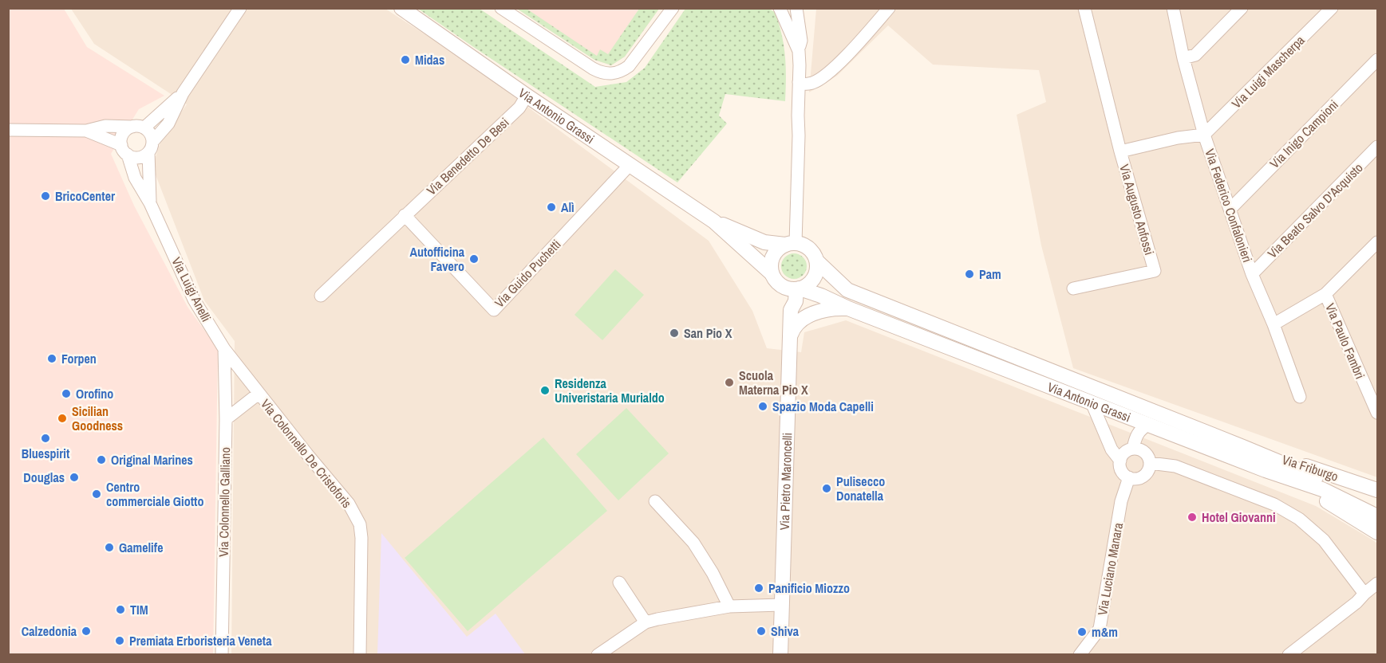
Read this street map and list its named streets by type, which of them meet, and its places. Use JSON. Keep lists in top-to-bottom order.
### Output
{
  "streets": {
    "street": [
      "Via Luigi Mascherpa",
      "Via Antonio Grassi",
      "Via Inigo Campioni",
      "Via Benedetto De Besi",
      "Via Federico Confalonieri",
      "Via Augusto Anfossi",
      "Via Beato Salvo D'Acquisto",
      "Via Guido Puchetti",
      "Via Luigi Anelli",
      "Via Paulo Fambri",
      "Via Colonnello De Cristoforis",
      "Via Friburgo",
      "Via Pietro Maroncelli",
      "Via Colonnello Galliano",
      "Via Luciano Manara"
    ]
  },
  "crossings": [
    ["Via Luigi Mascherpa", "Via Federico Confalonieri"],
    ["Via Luigi Mascherpa", "Via Augusto Anfossi"],
    ["Via Antonio Grassi", "Via Benedetto De Besi"],
    ["Via Antonio Grassi", "Via Guido Puchetti"],
    ["Via Antonio Grassi", "Via Friburgo"],
    ["Via Antonio Grassi", "Via Pietro Maroncelli"],
    ["Via Inigo Campioni", "Via Federico Confalonieri"],
    ["Via Benedetto De Besi", "Via Guido Puchetti"],
    ["Via Federico Confalonieri", "Via Augusto Anfossi"],
    ["Via Federico Confalonieri", "Via Beato Salvo D'Acquisto"],
    ["Via Luigi Anelli", "Via Colonnello De Cristoforis"],
    ["Via Luigi Anelli", "Via Colonnello Galliano"]
  ],
  "places": [
    "Midas",
    "BricoCenter",
    "Alì",
    "Autofficina Favero",
    "Pam",
    "San Pio X",
    "Forpen",
    "Scuola Materna Pio X",
    "Residenza Univeristaria Murialdo",
    "Orofino",
    "Spazio Moda Capelli",
    "Sicilian Goodness",
    "Bluespirit",
    "Original Marines",
    "Douglas",
    "Pulisecco Donatella",
    "Centro commerciale Giotto",
    "Hotel Giovanni",
    "Gamelife",
    "Panificio Miozzo",
    "TIM",
    "Calzedonia",
    "Shiva",
    "m&m",
    "Premiata Erboristeria Veneta"
  ]
}
